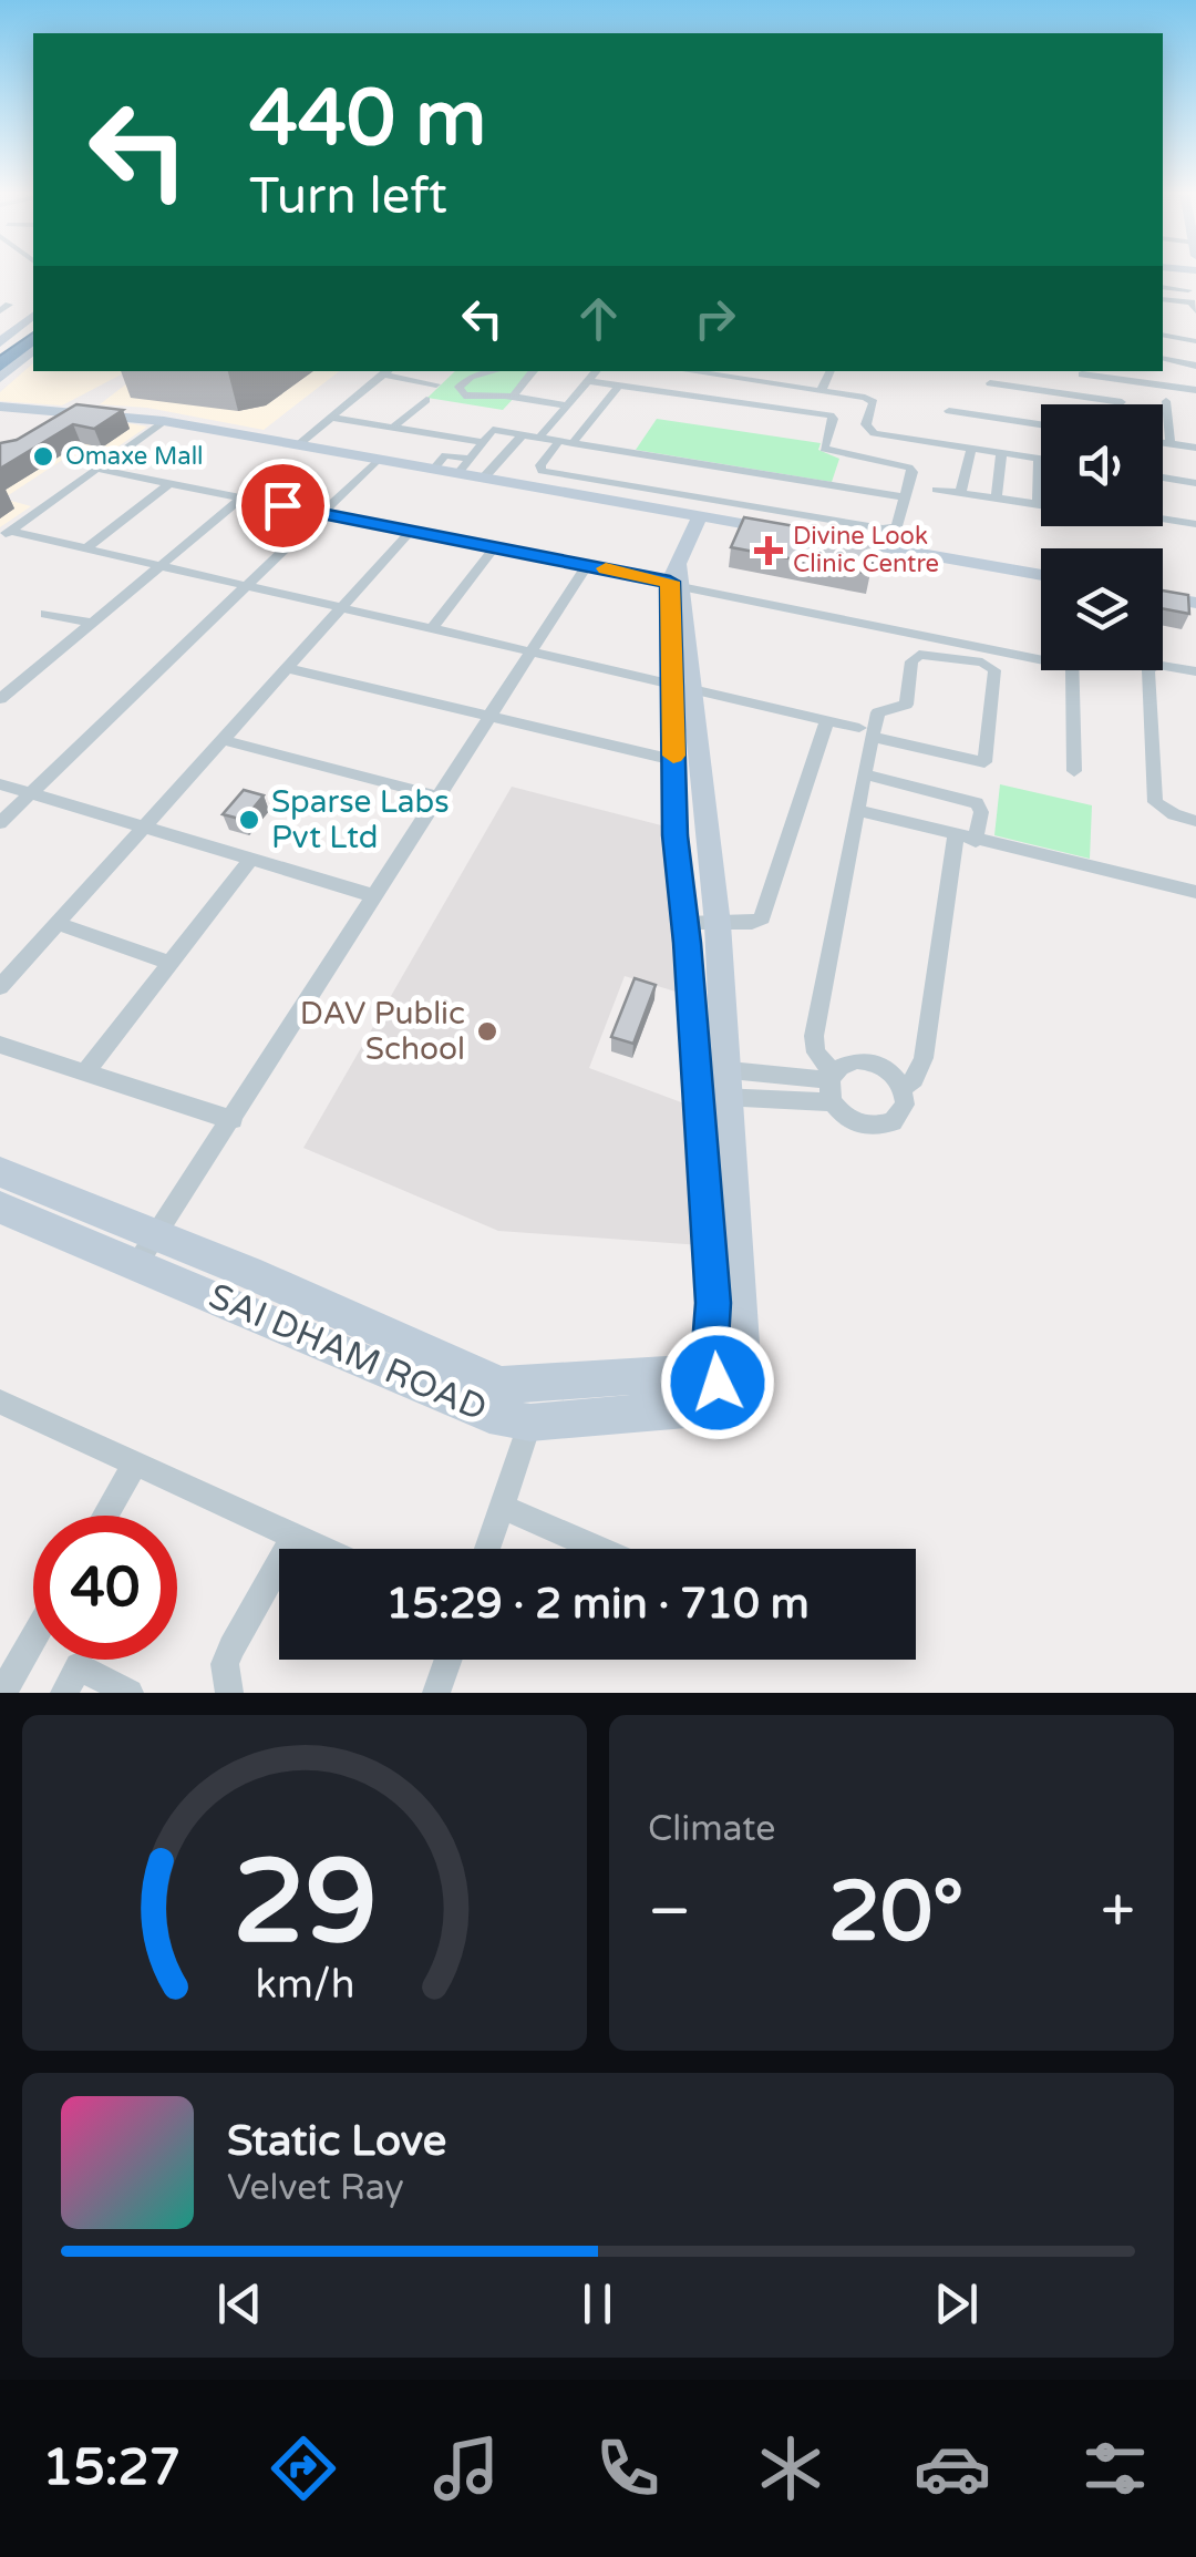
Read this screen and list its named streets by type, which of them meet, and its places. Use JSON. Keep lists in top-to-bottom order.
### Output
{
  "streets": {
    "street": ["SAI DHAM ROAD"]
  },
  "places": {
    "other": ["Omaxe Mall", "Sparse Labs Pvt Ltd", "DAV Public School"],
    "health": ["Divine Look Clinic Centre"]
  },
  "page": {
    "turn": ["440 m", "Turn left"],
    "limit": "40",
    "trip": "15:29 · 2 min · 710 m",
    "tile": "Climate",
    "heat": ["−", "20°", "+"],
    "song": ["Static Love", "Velvet Ray"],
    "tabs": "15:27",
    "gauge": ["29", "km/h"]
  }
}
